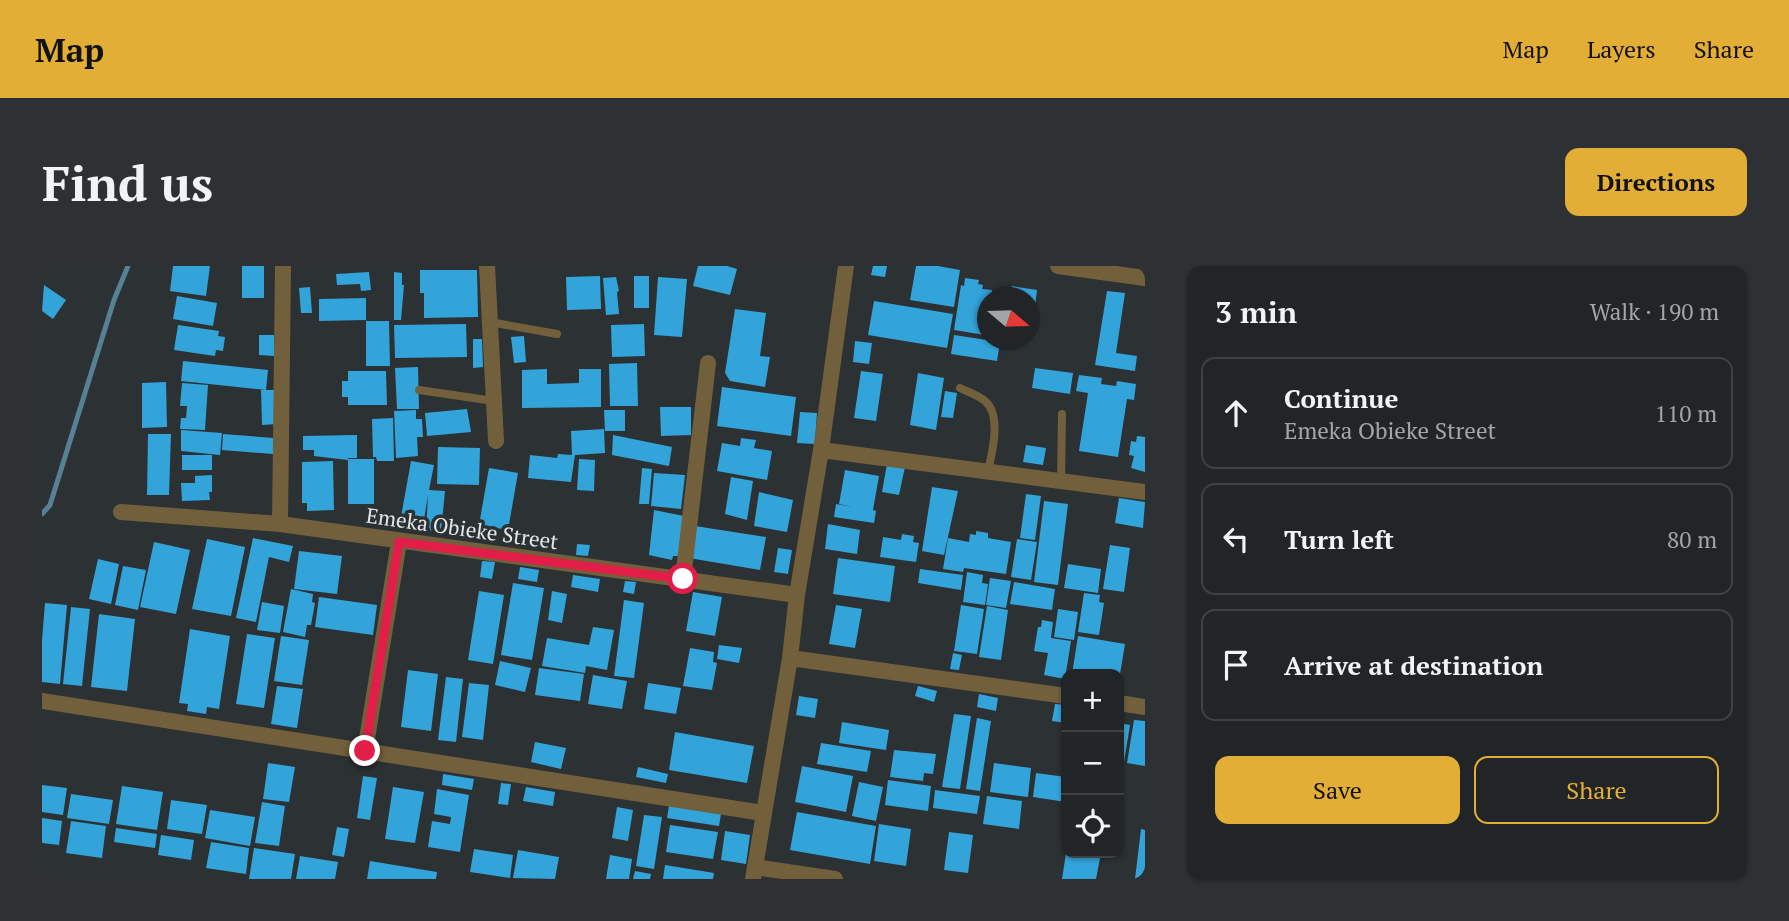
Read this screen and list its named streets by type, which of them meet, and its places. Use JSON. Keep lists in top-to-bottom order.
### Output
{
  "streets": {
    "street": ["Emeka Obieke Street"]
  },
  "north": "right",
  "page": {
    "header": "Map",
    "nav": ["Map", "Layers", "Share"],
    "buttons": [
      "Directions",
      ["Save", "Share"]
    ],
    "title": "Find us",
    "heading": ["3 min", "Walk · 190 m"],
    "list": [
      ["Continue", "Emeka Obieke Street", "110 m"],
      ["Turn left", "80 m"],
      "Arrive at destination"
    ],
    "map_buttons": ["+", "−"]
  }
}
